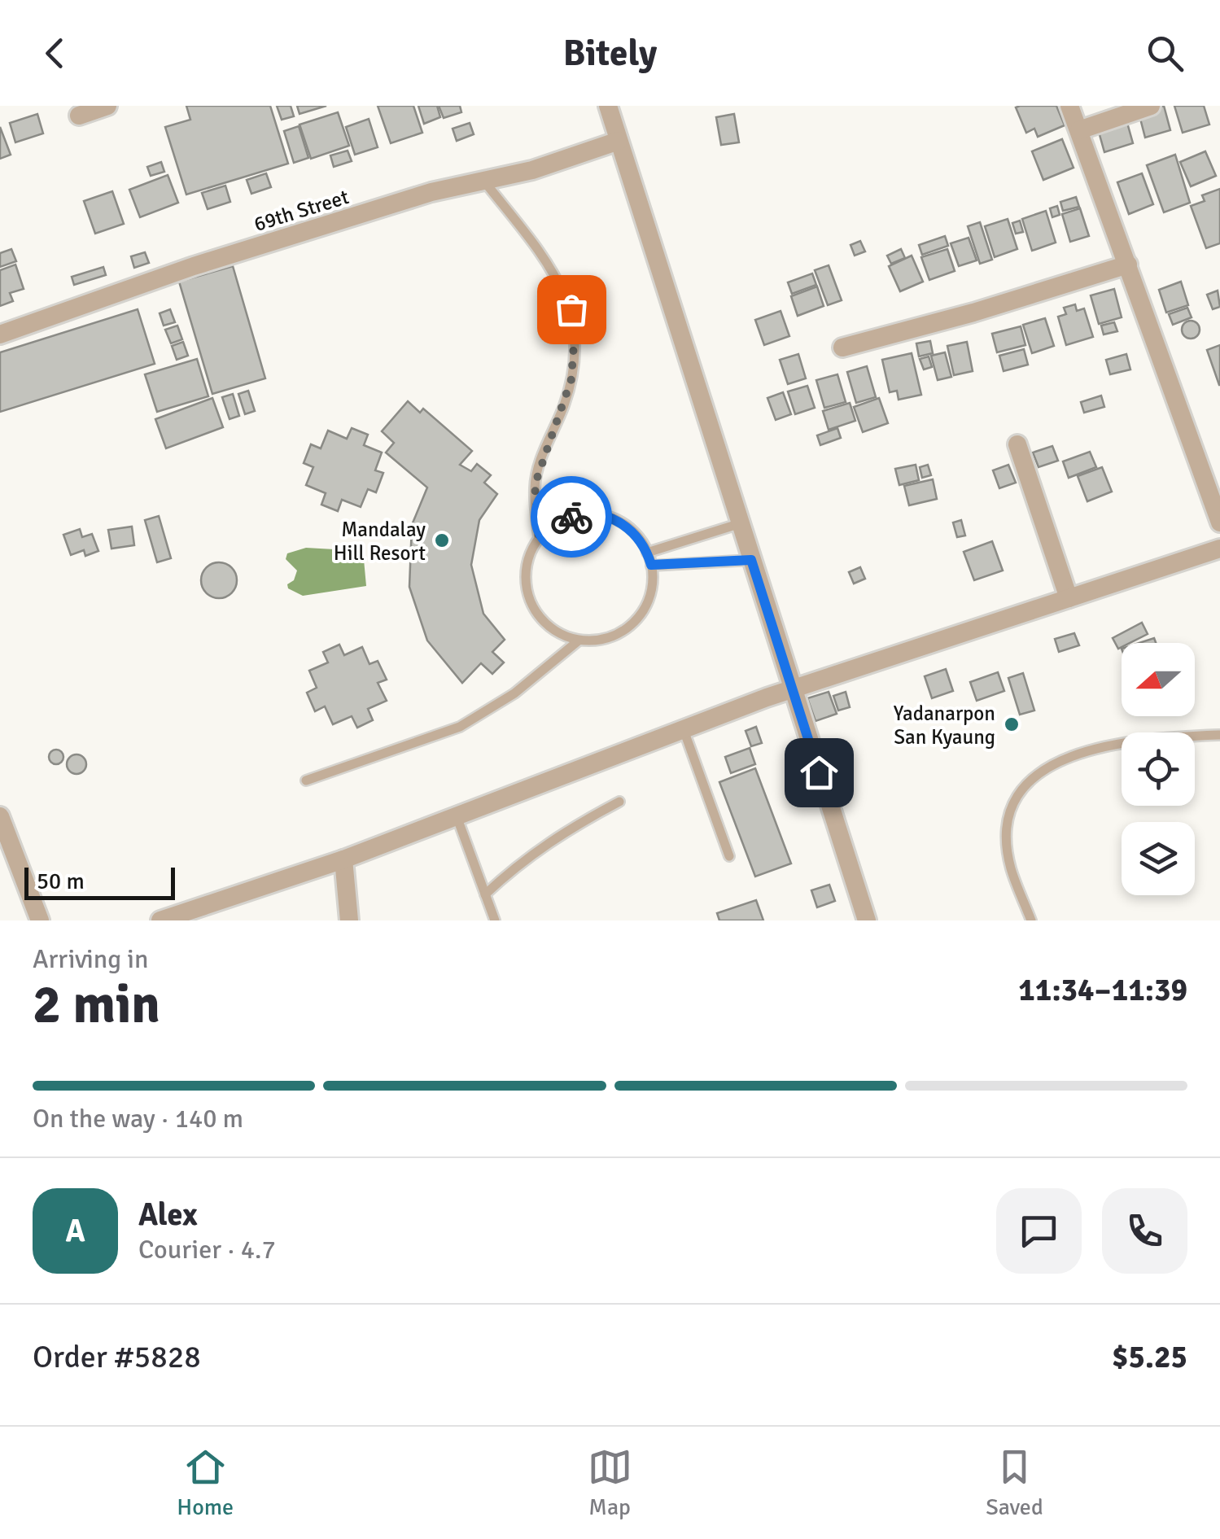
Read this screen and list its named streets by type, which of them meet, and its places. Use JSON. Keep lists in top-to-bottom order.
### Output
{
  "streets": {
    "street": ["69th Street"]
  },
  "places": ["Mandalay Hill Resort", "Yadanarpon San Kyaung"],
  "scale_bar": "50 m",
  "north": "left",
  "page": {
    "header": "Bitely",
    "scale": "50 m",
    "heading": ["2 min", "Arriving in", "11:34–11:39"],
    "panel": [
      "Alex",
      "Courier · 4.7",
      "Order #5828",
      "$5.25"
    ],
    "bar": "On the way · 140 m",
    "round": "A",
    "tabs": ["Home", "Map", "Saved"]
  }
}
